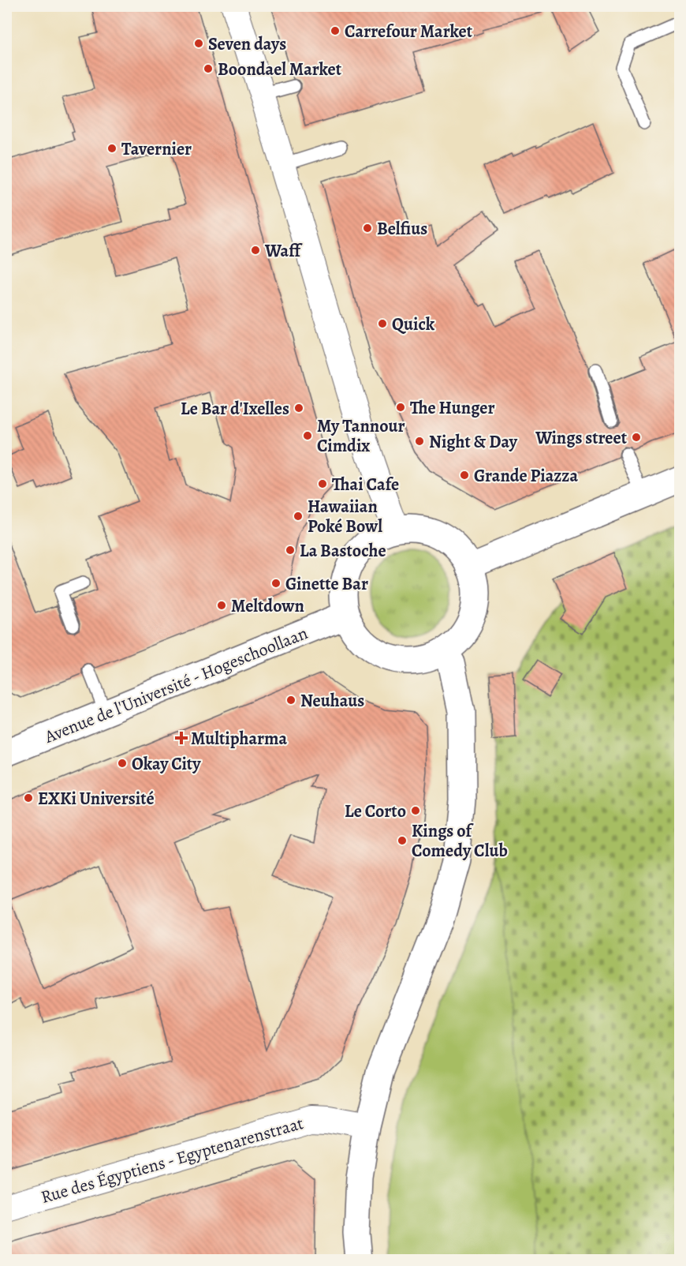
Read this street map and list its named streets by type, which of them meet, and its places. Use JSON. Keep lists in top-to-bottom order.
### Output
{
  "streets": {
    "street": ["Avenue de l'Université - Hogeschoollaan", "Rue des Égyptiens - Egyptenarenstraat"]
  },
  "places": {
    "other": [
      "Carrefour Market",
      "Seven days",
      "Boondael Market",
      "Tavernier",
      "Belfius",
      "Waff",
      "Quick",
      "The Hunger",
      "Le Bar d'Ixelles",
      "My Tannour Cimdix",
      "Wings street",
      "Night & Day",
      "Grande Piazza",
      "Thai Cafe",
      "Hawaiian Poké Bowl",
      "La Bastoche",
      "Ginette Bar",
      "Meltdown",
      "Neuhaus",
      "Okay City",
      "EXKi Université",
      "Le Corto",
      "Kings of Comedy Club"
    ],
    "health": ["Multipharma"]
  }
}
